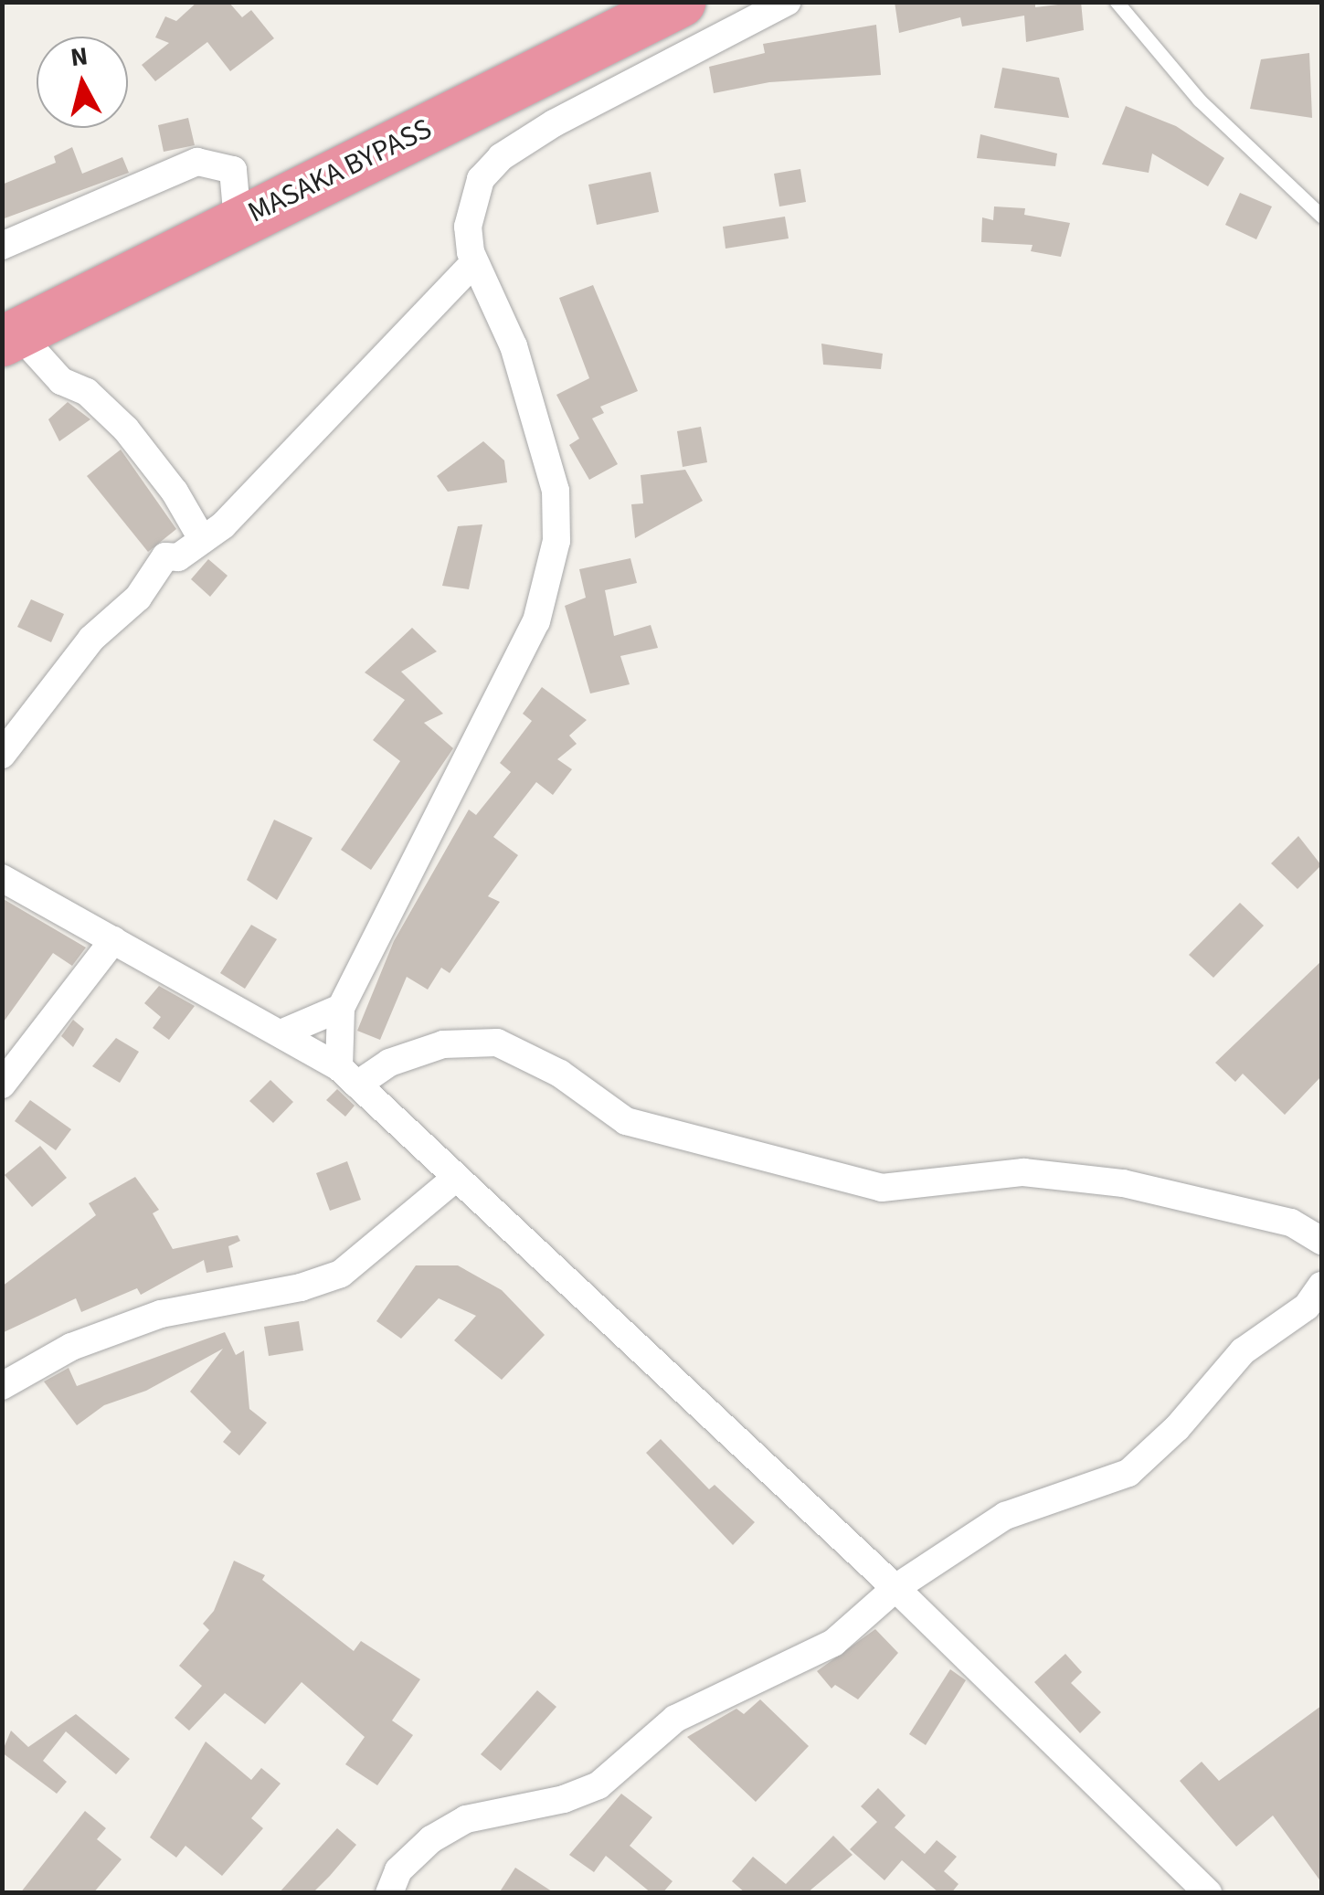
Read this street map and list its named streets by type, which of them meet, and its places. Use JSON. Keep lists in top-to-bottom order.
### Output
{
  "streets": {
    "highway": ["MASAKA BYPASS"]
  },
  "north": "top"
}
